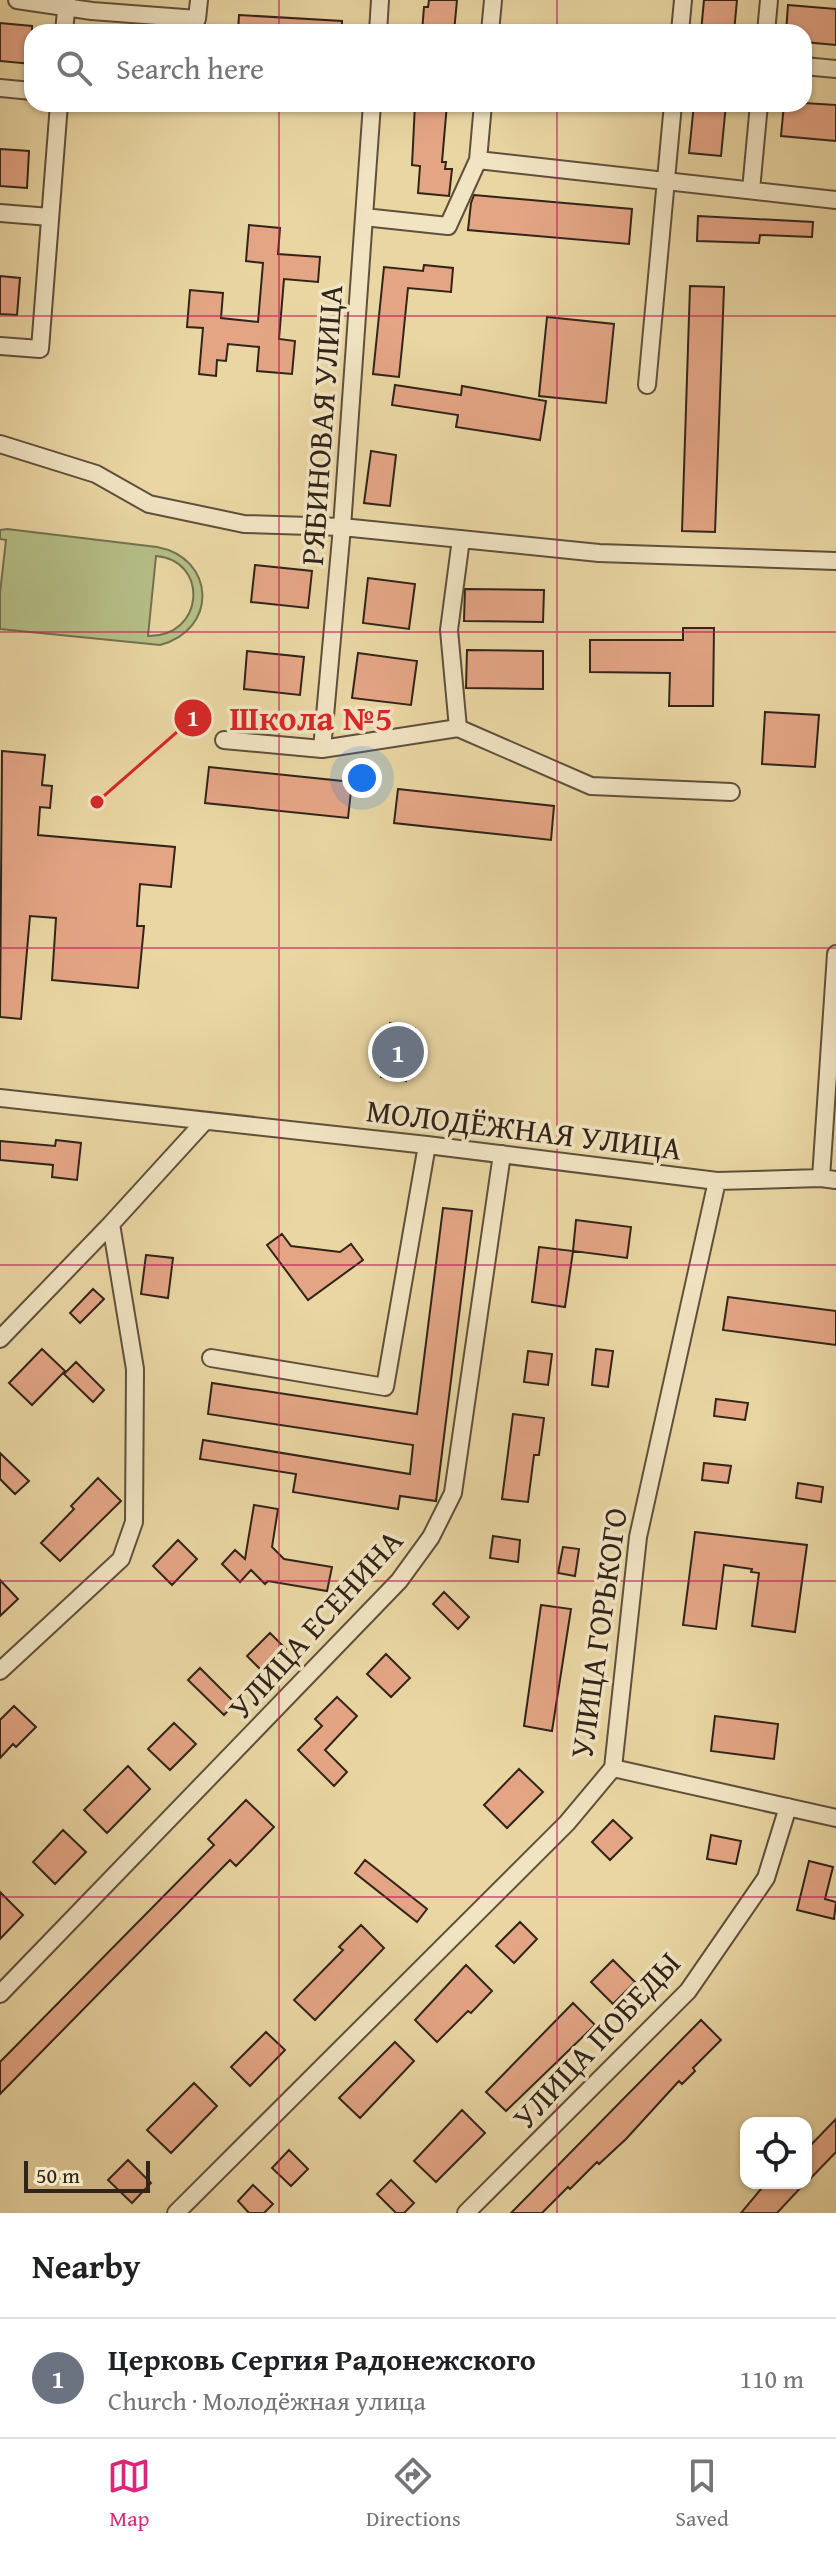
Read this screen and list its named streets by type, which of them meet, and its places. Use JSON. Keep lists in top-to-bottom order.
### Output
{
  "streets": {
    "street": [
      "РЯБИНОВАЯ УЛИЦА",
      "МОЛОДЁЖНАЯ УЛИЦА",
      "УЛИЦА ЕСЕНИНА",
      "УЛИЦА ГОРЬКОГО",
      "УЛИЦА ПОБЕДЫ"
    ]
  },
  "crossings": [
    ["МОЛОДЁЖНАЯ УЛИЦА", "УЛИЦА ЕСЕНИНА"],
    ["МОЛОДЁЖНАЯ УЛИЦА", "УЛИЦА ГОРЬКОГО"]
  ],
  "places": ["Школа №5"],
  "scale_bar": "50 m",
  "page": {
    "search": "Search here",
    "pins": "1",
    "scale": "50 m",
    "heading": "Nearby",
    "list": [
      {
        "mark": "1",
        "name": "Церковь Сергия Радонежского",
        "note": "Church · Молодёжная улица",
        "value": "110 m"
      }
    ],
    "nav": ["Map", "Directions", "Saved"]
  }
}
